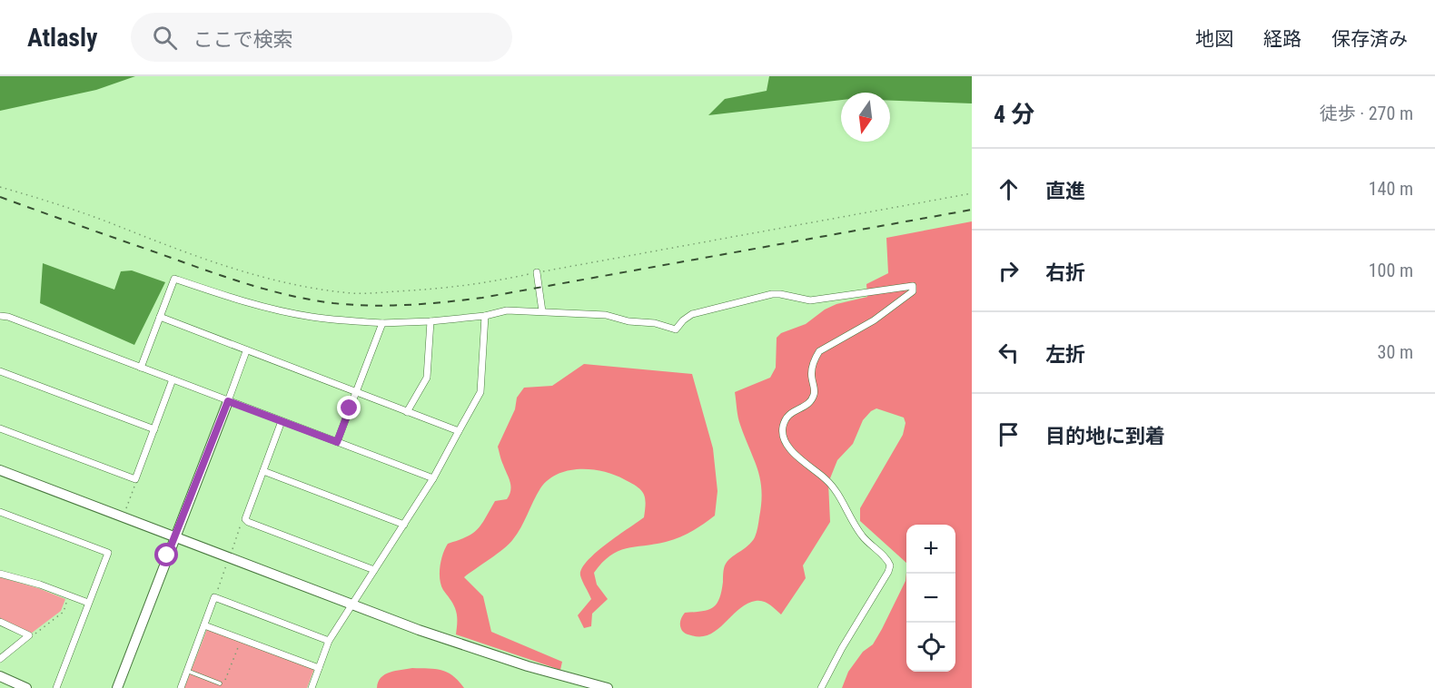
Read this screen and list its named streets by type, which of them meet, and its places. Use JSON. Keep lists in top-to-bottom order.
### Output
{
  "north": "bottom",
  "page": {
    "header": "Atlasly",
    "search": "ここで検索",
    "nav": ["地図", "経路", "保存済み"],
    "heading": ["4 分", "徒歩 · 270 m"],
    "list": [
      ["直進", "140 m"],
      ["右折", "100 m"],
      ["左折", "30 m"],
      "目的地に到着"
    ],
    "map_buttons": ["+", "−"]
  }
}
